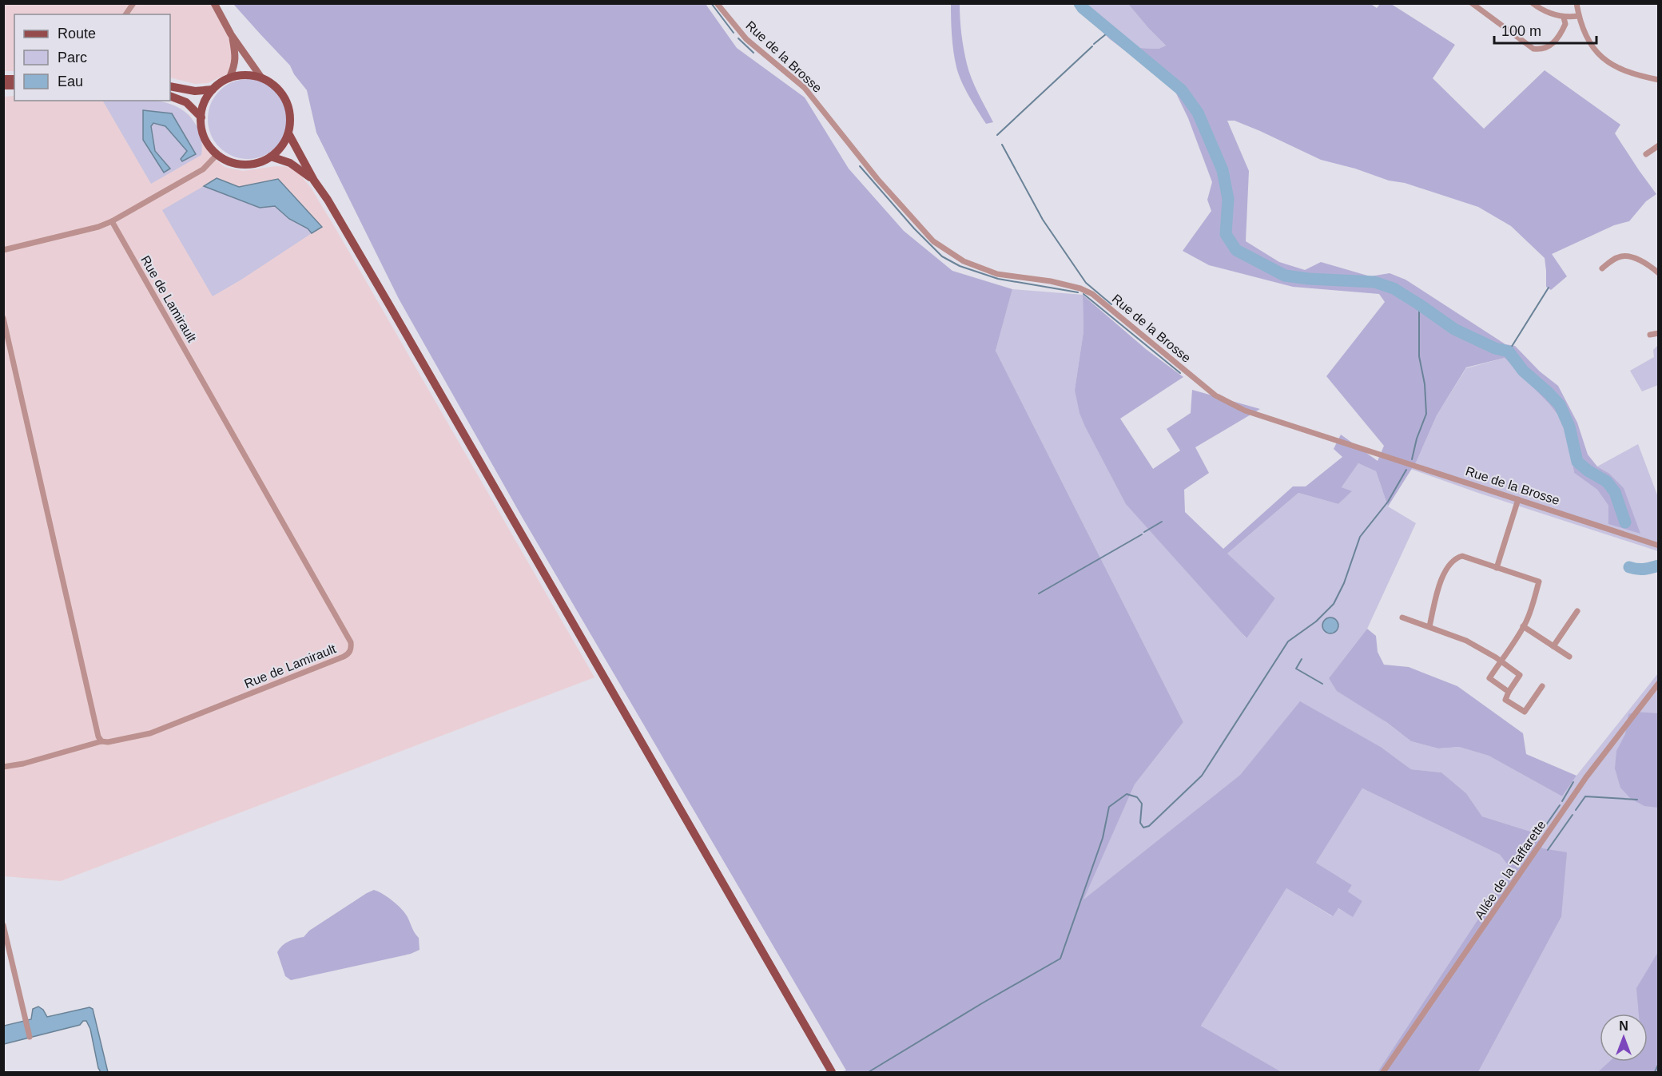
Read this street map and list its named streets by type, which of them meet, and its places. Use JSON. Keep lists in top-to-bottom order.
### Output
{
  "streets": {
    "street": ["Rue de la Brosse", "Rue de Lamirault", "Allée de la Taffarette"]
  },
  "legend": ["Route", "Parc", "Eau"],
  "scale_bar": "100 m",
  "north": "top"
}
